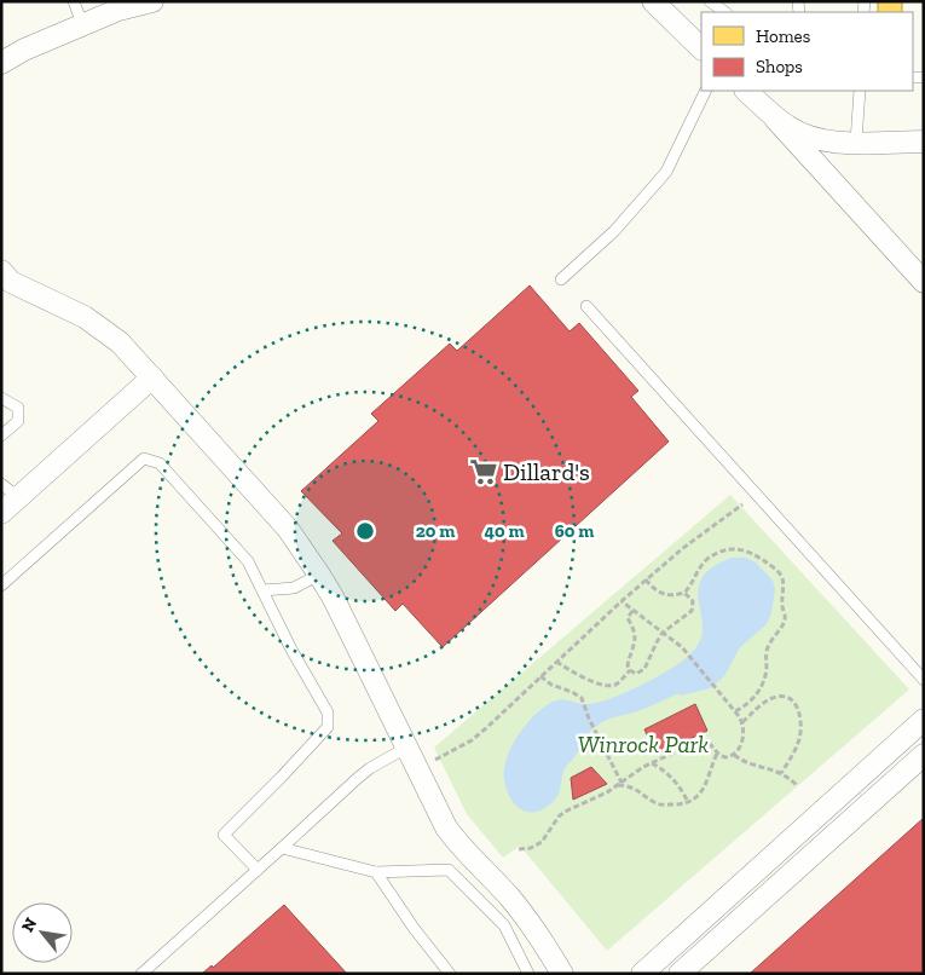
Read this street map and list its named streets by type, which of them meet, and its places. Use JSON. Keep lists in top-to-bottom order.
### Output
{
  "parks": ["Winrock Park"],
  "places": {
    "supermarket": ["Dillard's"]
  },
  "legend": ["Homes", "Shops"],
  "north": "top left",
  "rings": ["20 m", "40 m", "60 m"]
}
